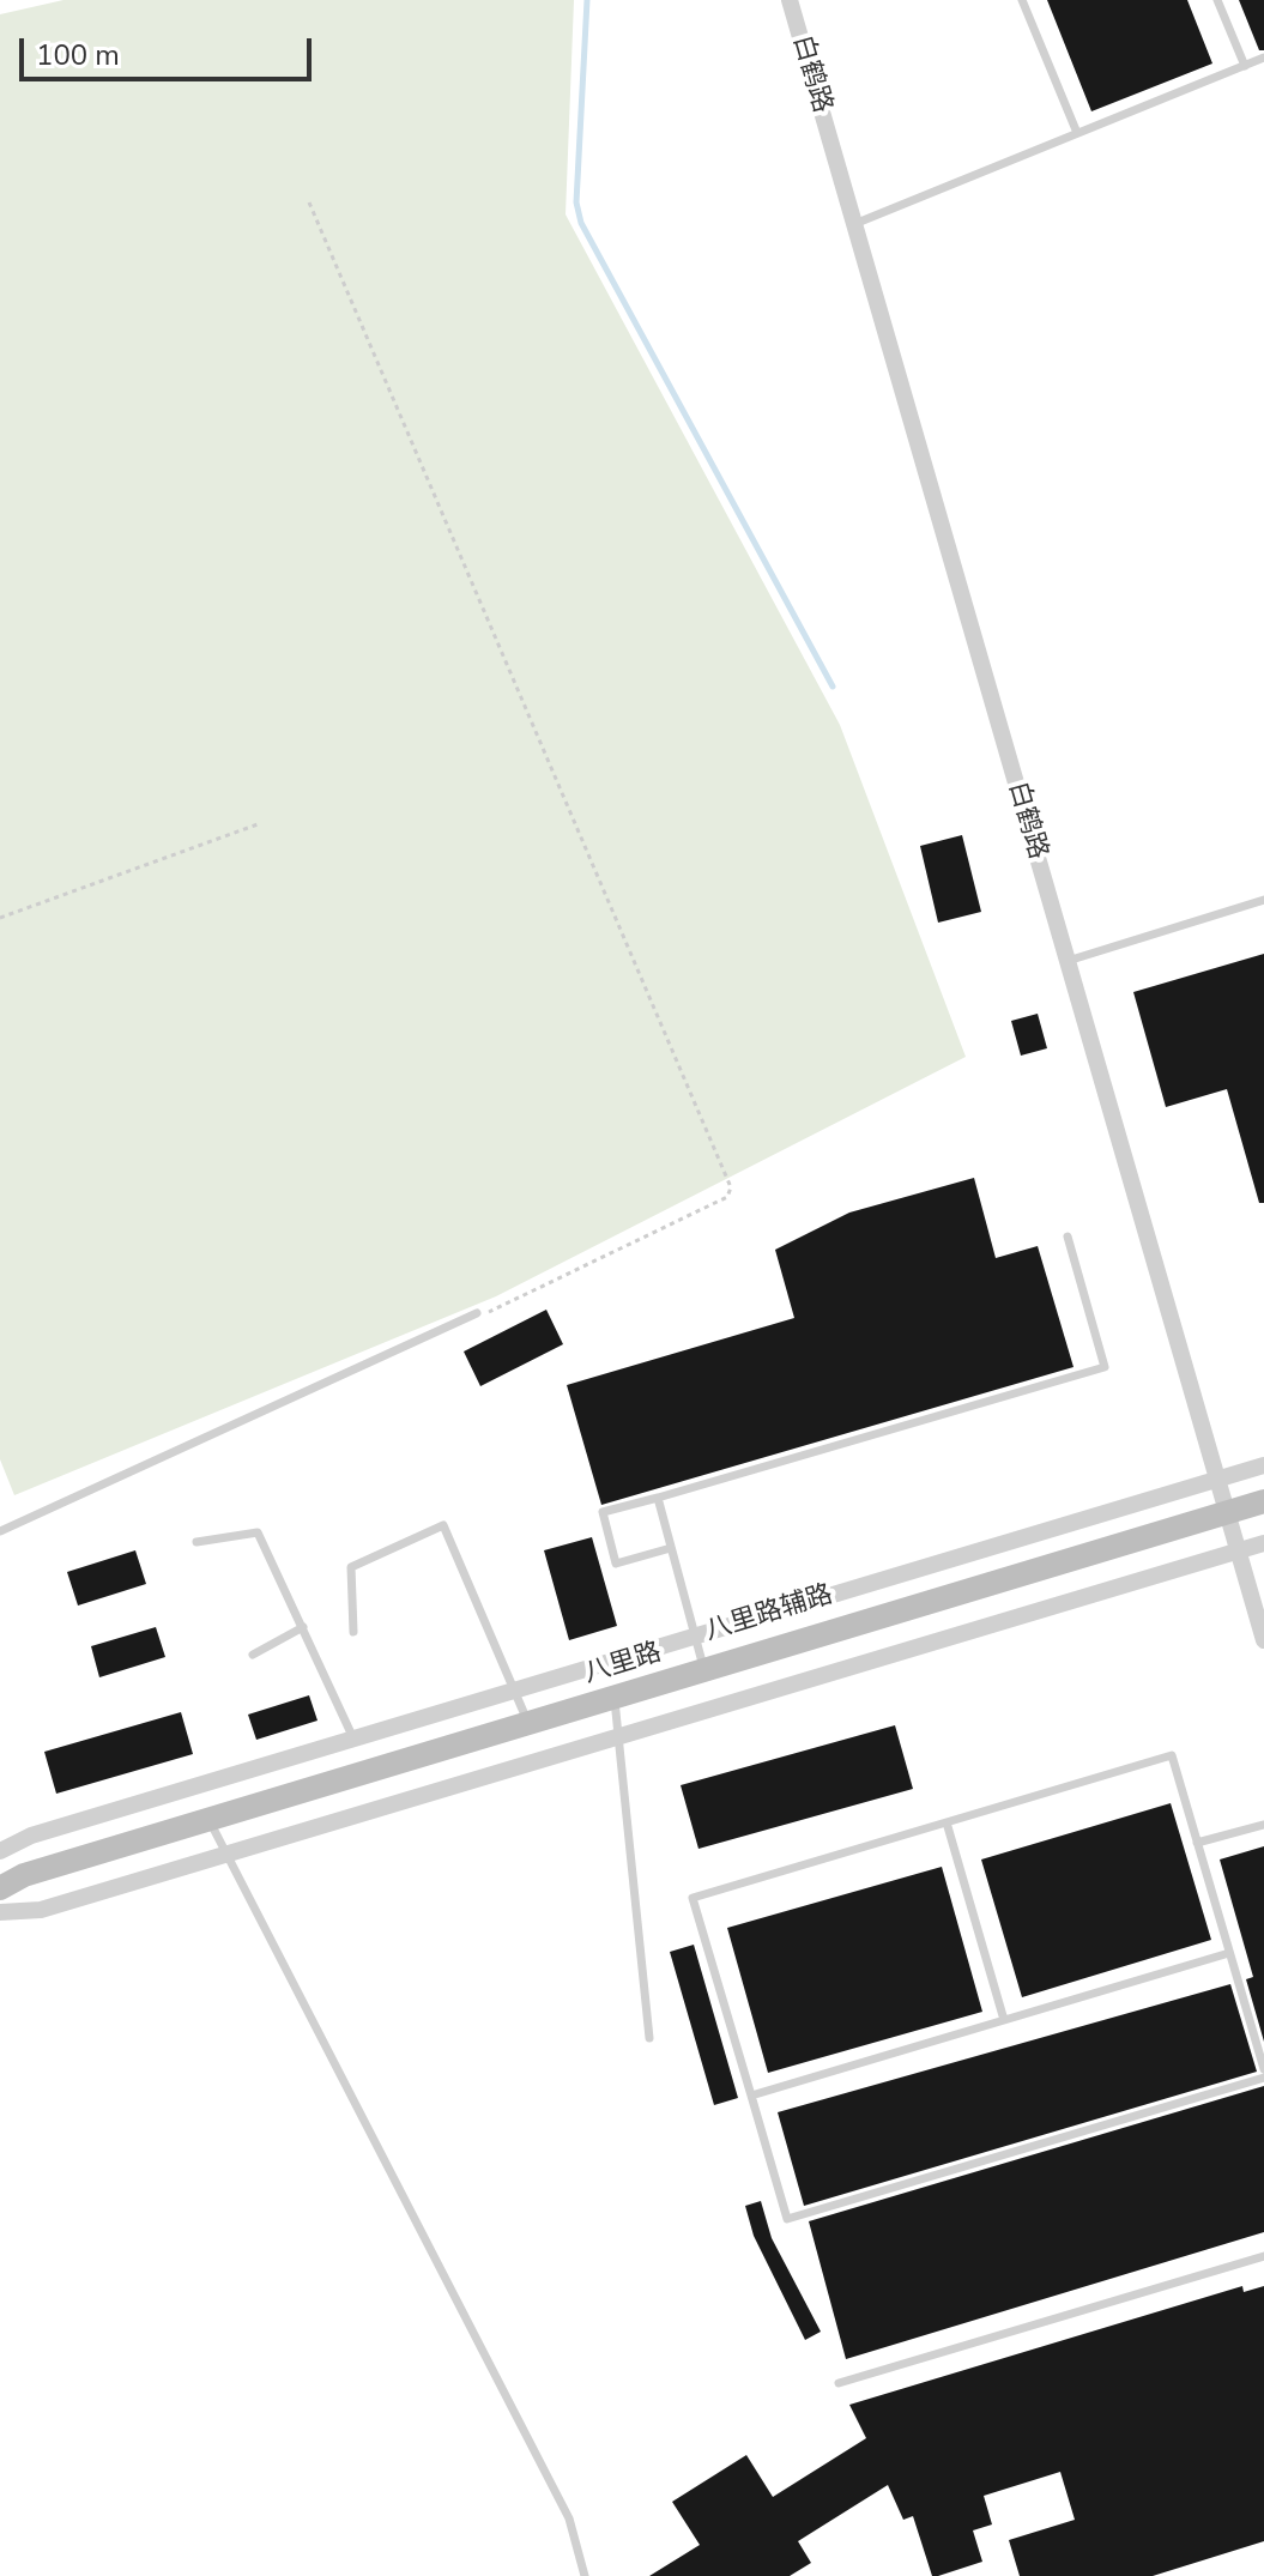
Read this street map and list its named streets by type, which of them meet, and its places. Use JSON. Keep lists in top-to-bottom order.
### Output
{
  "streets": {
    "main road": ["八里路"],
    "street": ["白鹤路", "八里路辅路"]
  },
  "crossings": [
    ["白鹤路", "八里路辅路"],
    ["白鹤路", "八里路"]
  ],
  "scale_bar": "100 m"
}
